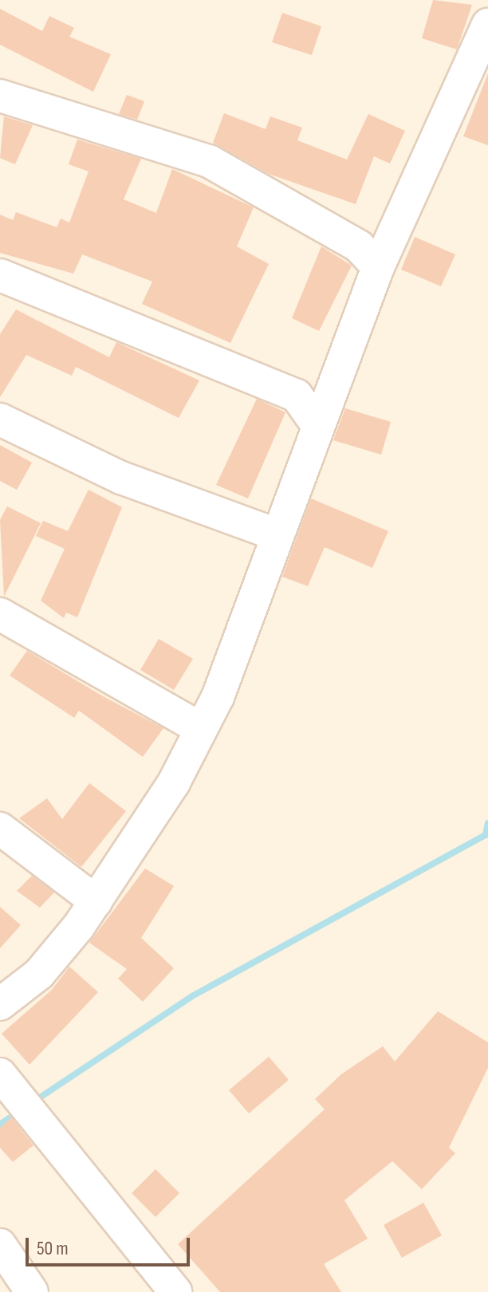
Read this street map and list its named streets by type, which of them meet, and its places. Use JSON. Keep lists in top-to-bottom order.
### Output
{
  "scale_bar": "50 m"
}
